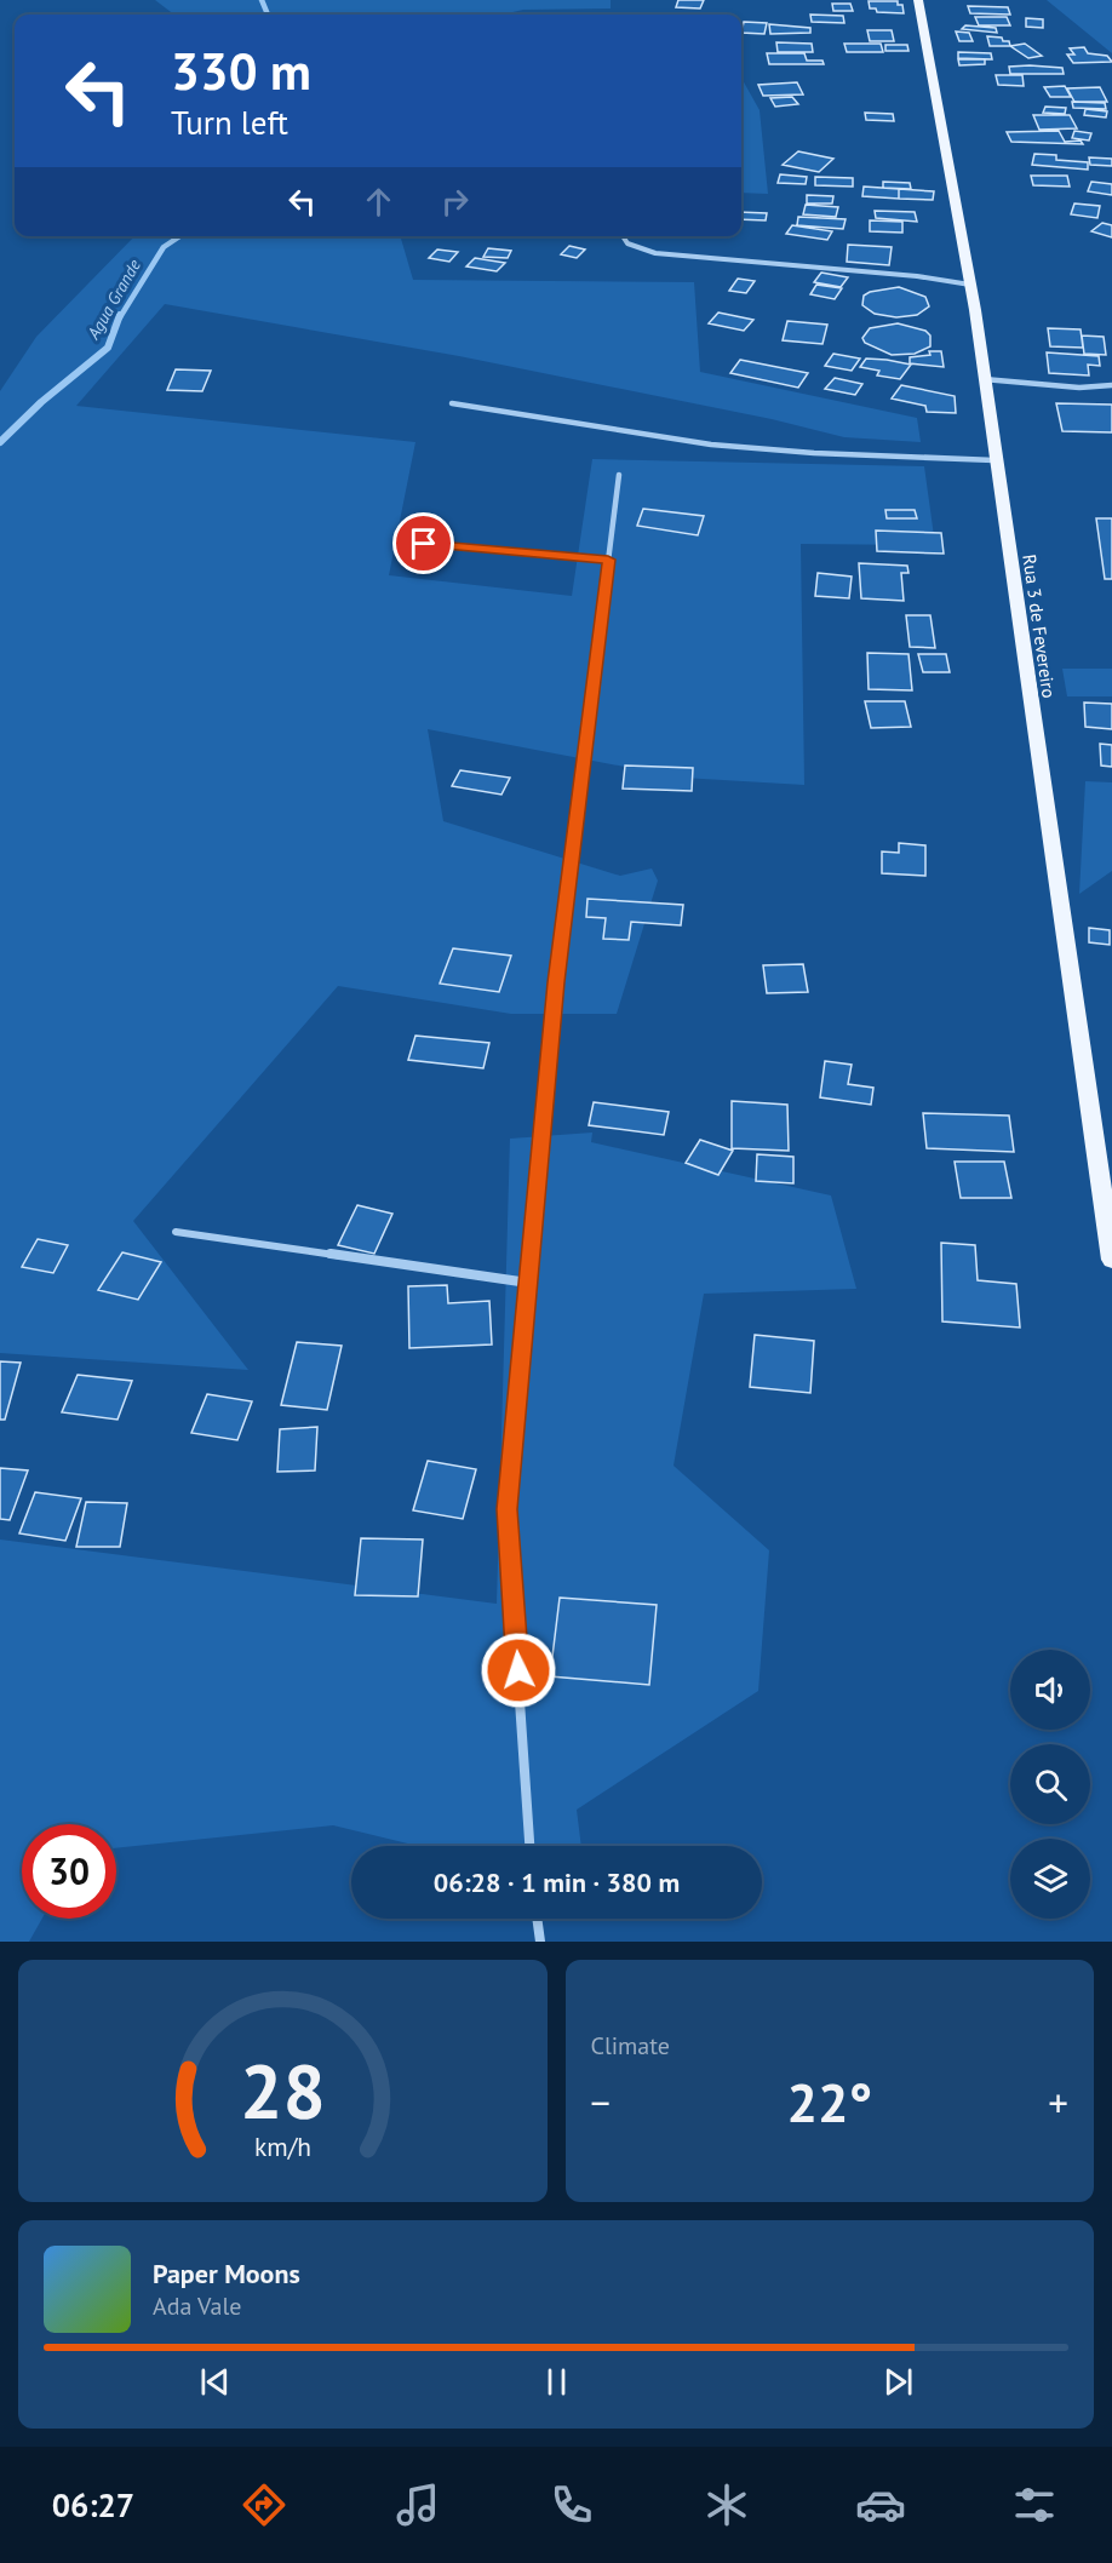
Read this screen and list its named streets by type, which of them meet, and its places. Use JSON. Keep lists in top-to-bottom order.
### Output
{
  "streets": {
    "main road": ["Rua 3 de Fevereiro"]
  },
  "water": ["Agua Grande"],
  "page": {
    "turn": ["330 m", "Turn left"],
    "limit": "30",
    "trip": "06:28 · 1 min · 380 m",
    "tile": "Climate",
    "heat": ["−", "22°", "+"],
    "song": ["Paper Moons", "Ada Vale"],
    "tabs": "06:27",
    "gauge": ["28", "km/h"]
  }
}
